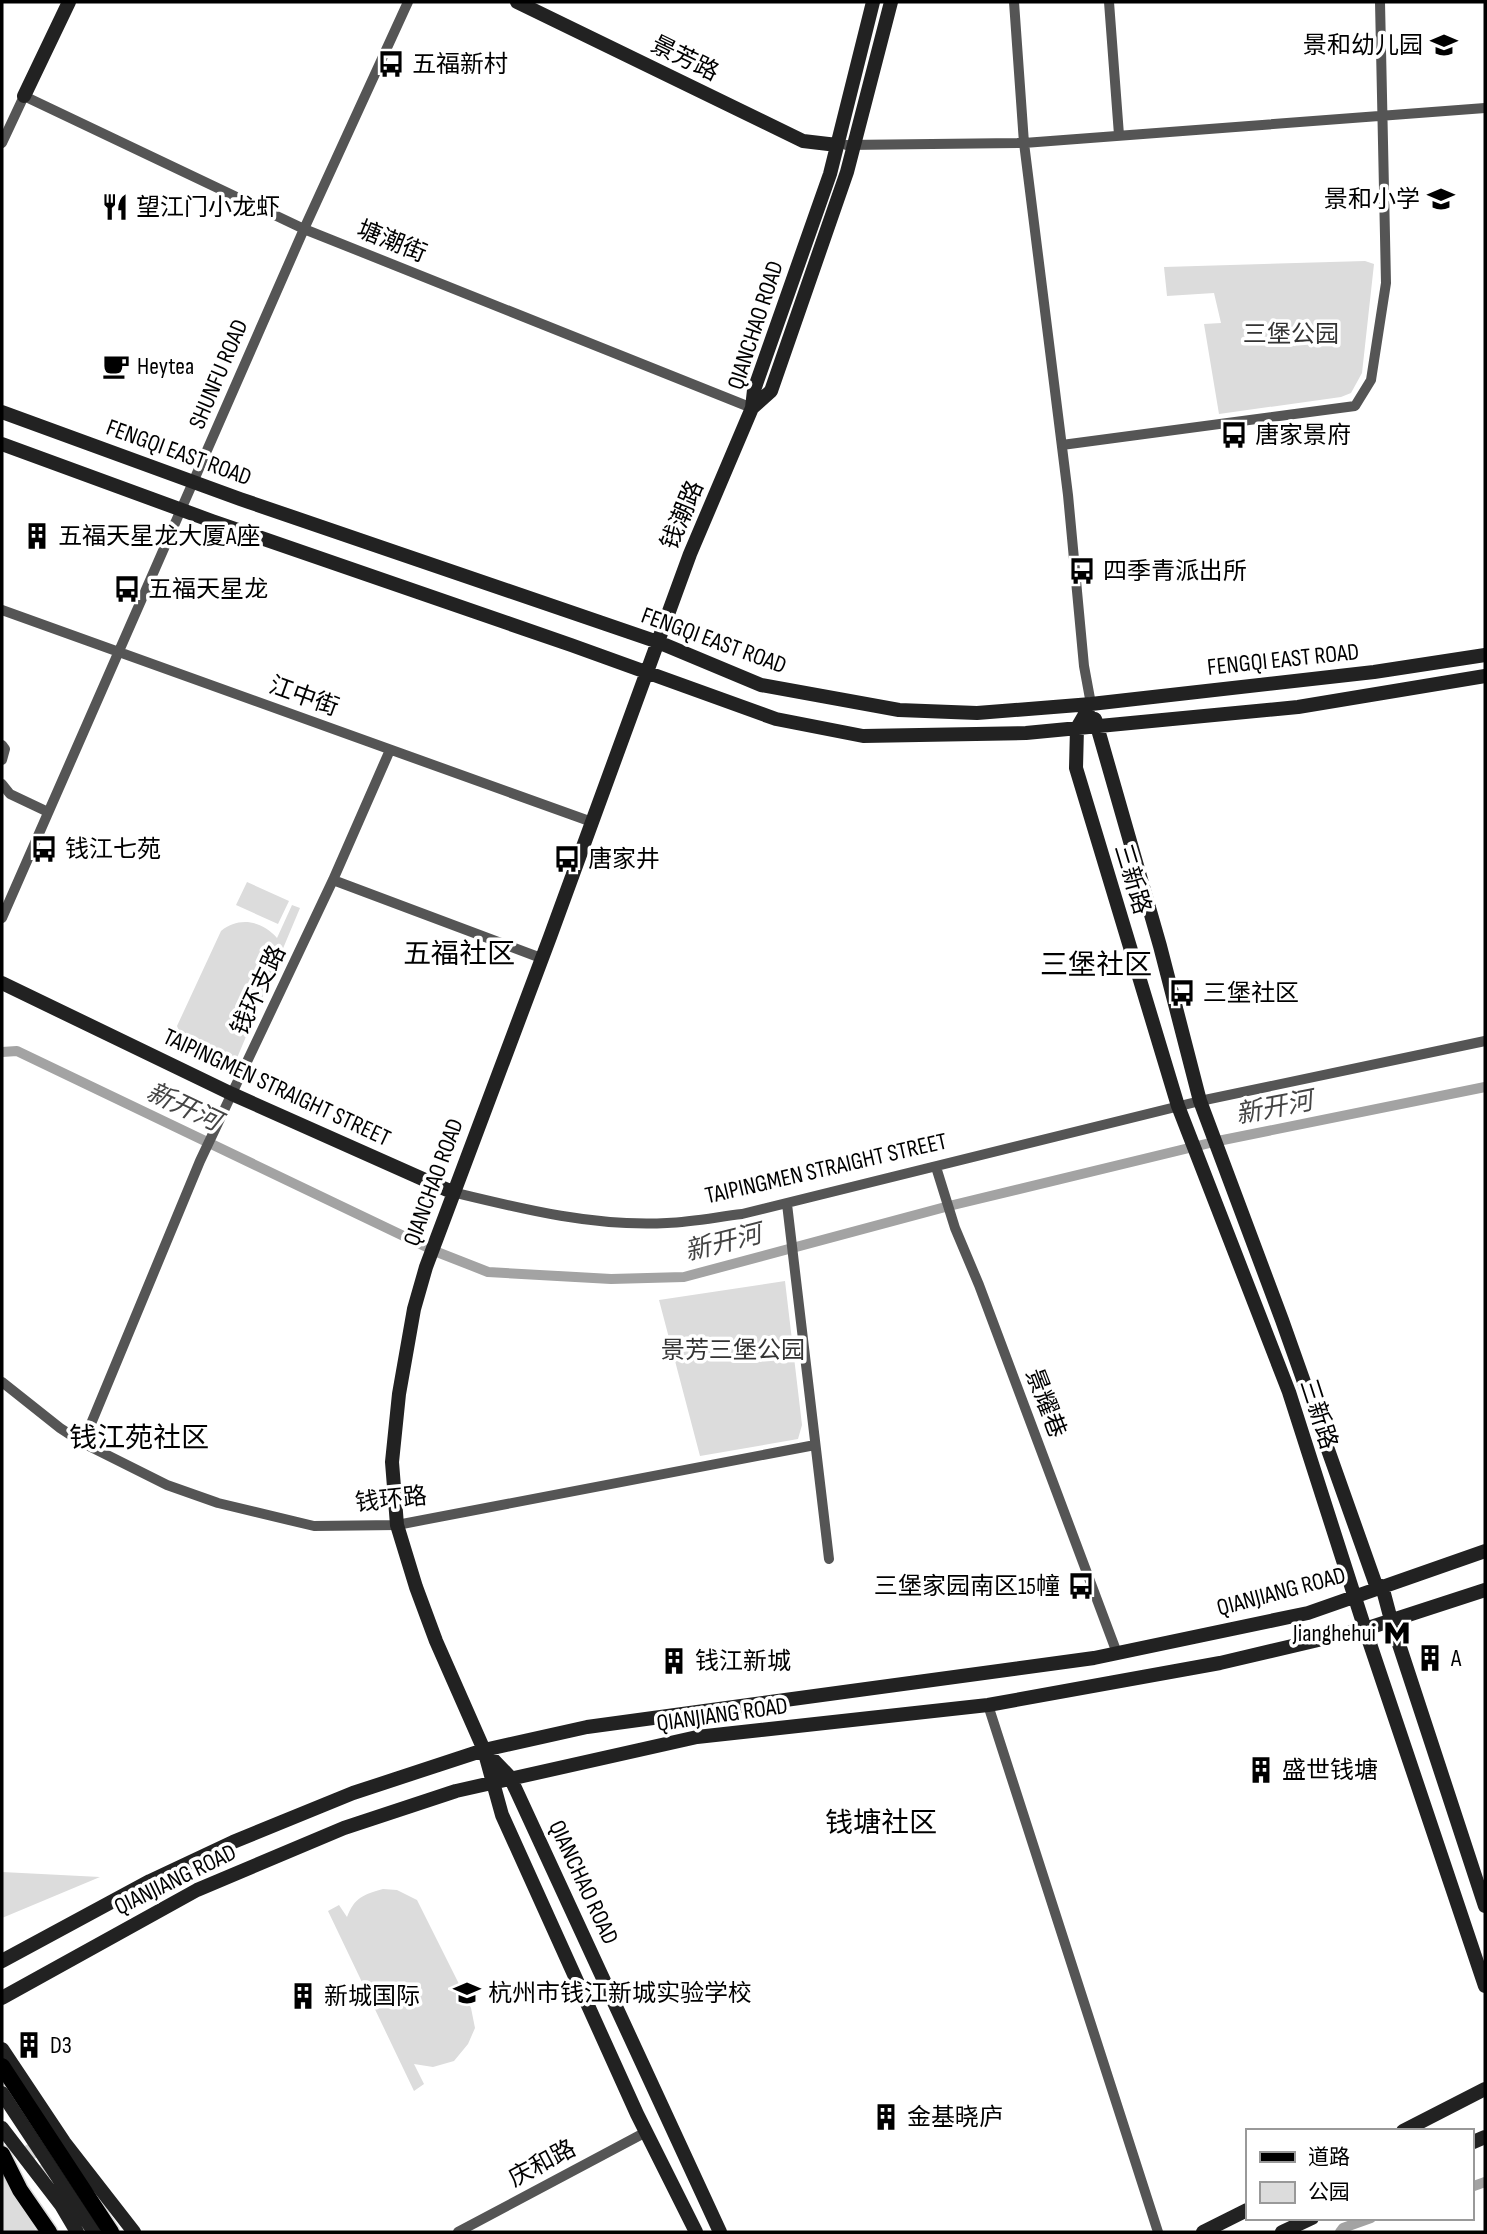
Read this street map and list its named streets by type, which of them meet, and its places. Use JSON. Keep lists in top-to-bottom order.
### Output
{
  "streets": {
    "main road": [
      "景芳路",
      "QIANCHAO ROAD",
      "FENGQI EAST ROAD",
      "钱潮路",
      "三新路",
      "TAIPINGMEN STRAIGHT STREET",
      "QIANJIANG ROAD"
    ],
    "street": [
      "塘潮街",
      "SHUNFU ROAD",
      "江中街",
      "钱环支路",
      "景耀巷",
      "钱环路",
      "庆和路"
    ]
  },
  "crossings": [
    ["景芳路", "QIANCHAO ROAD"],
    ["塘潮街", "QIANCHAO ROAD"],
    ["塘潮街", "SHUNFU ROAD"],
    ["塘潮街", "钱潮路"],
    ["QIANCHAO ROAD", "FENGQI EAST ROAD"],
    ["QIANCHAO ROAD", "钱潮路"],
    ["QIANCHAO ROAD", "江中街"],
    ["QIANCHAO ROAD", "TAIPINGMEN STRAIGHT STREET"],
    ["QIANCHAO ROAD", "钱环路"],
    ["QIANCHAO ROAD", "QIANJIANG ROAD"],
    ["QIANCHAO ROAD", "庆和路"],
    ["SHUNFU ROAD", "FENGQI EAST ROAD"],
    ["SHUNFU ROAD", "江中街"],
    ["FENGQI EAST ROAD", "钱潮路"],
    ["FENGQI EAST ROAD", "三新路"],
    ["江中街", "钱环支路"],
    ["三新路", "TAIPINGMEN STRAIGHT STREET"],
    ["三新路", "QIANJIANG ROAD"],
    ["钱环支路", "TAIPINGMEN STRAIGHT STREET"],
    ["钱环支路", "钱环路"],
    ["TAIPINGMEN STRAIGHT STREET", "景耀巷"],
    ["景耀巷", "QIANJIANG ROAD"]
  ],
  "districts": [
    "五福社区",
    "三堡社区",
    "钱江苑社区",
    "钱塘社区"
  ],
  "water": ["新开河"],
  "parks": ["三堡公园", "景芳三堡公园"],
  "places": {
    "school or university": ["景和幼儿园", "景和小学", "杭州市钱江新城实验学校"],
    "bus stop": [
      "五福新村",
      "唐家景府",
      "四季青派出所",
      "五福天星龙",
      "钱江七苑",
      "唐家井",
      "三堡社区",
      "三堡家园南区15幢"
    ],
    "restaurant": ["望江门小龙虾"],
    "cafe": ["Heytea"],
    "building": [
      "五福天星龙大厦A座",
      "A",
      "钱江新城",
      "盛世钱塘",
      "新城国际",
      "D3",
      "金基晓庐"
    ],
    "metro station": ["Jianghehui"]
  },
  "legend": ["道路", "公园"]
}
